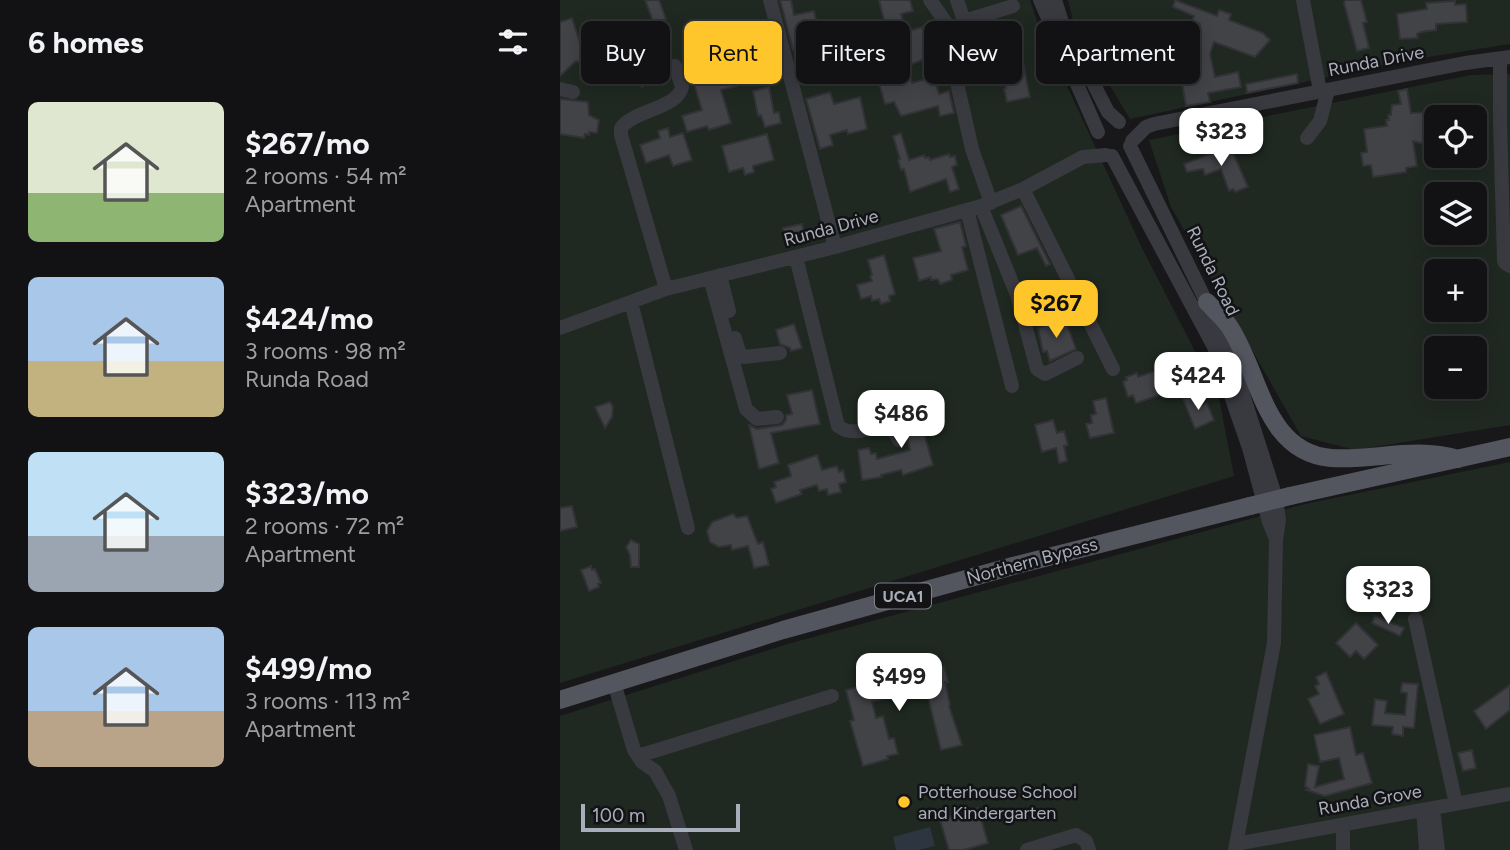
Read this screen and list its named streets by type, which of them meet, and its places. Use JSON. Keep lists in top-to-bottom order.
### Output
{
  "streets": {
    "main road": ["Northern Bypass", "UCA1"],
    "street": ["Runda Drive", "Runda Road", "Runda Grove"]
  },
  "crossings": [
    ["Runda Drive", "Runda Road"],
    ["Runda Road", "Runda Grove"]
  ],
  "places": ["Potterhouse School and Kindergarten"],
  "scale_bar": "100 m",
  "page": {
    "heading": "6 homes",
    "chip": [
      "Buy",
      "Rent",
      "Filters",
      "New",
      "Apartment"
    ],
    "list": [
      {
        "name": "$267/mo",
        "note": "2 rooms · 54 m² · Apartment"
      },
      {
        "name": "$424/mo",
        "note": "3 rooms · 98 m² · Runda Road"
      },
      {
        "name": "$323/mo",
        "note": "2 rooms · 72 m² · Apartment"
      },
      {
        "name": "$499/mo",
        "note": "3 rooms · 113 m² · Apartment"
      }
    ],
    "map_buttons": ["+", "−"],
    "price": [
      "$323",
      "$267",
      "$424",
      "$486",
      "$323",
      "$499"
    ],
    "scale": "100 m"
  }
}
